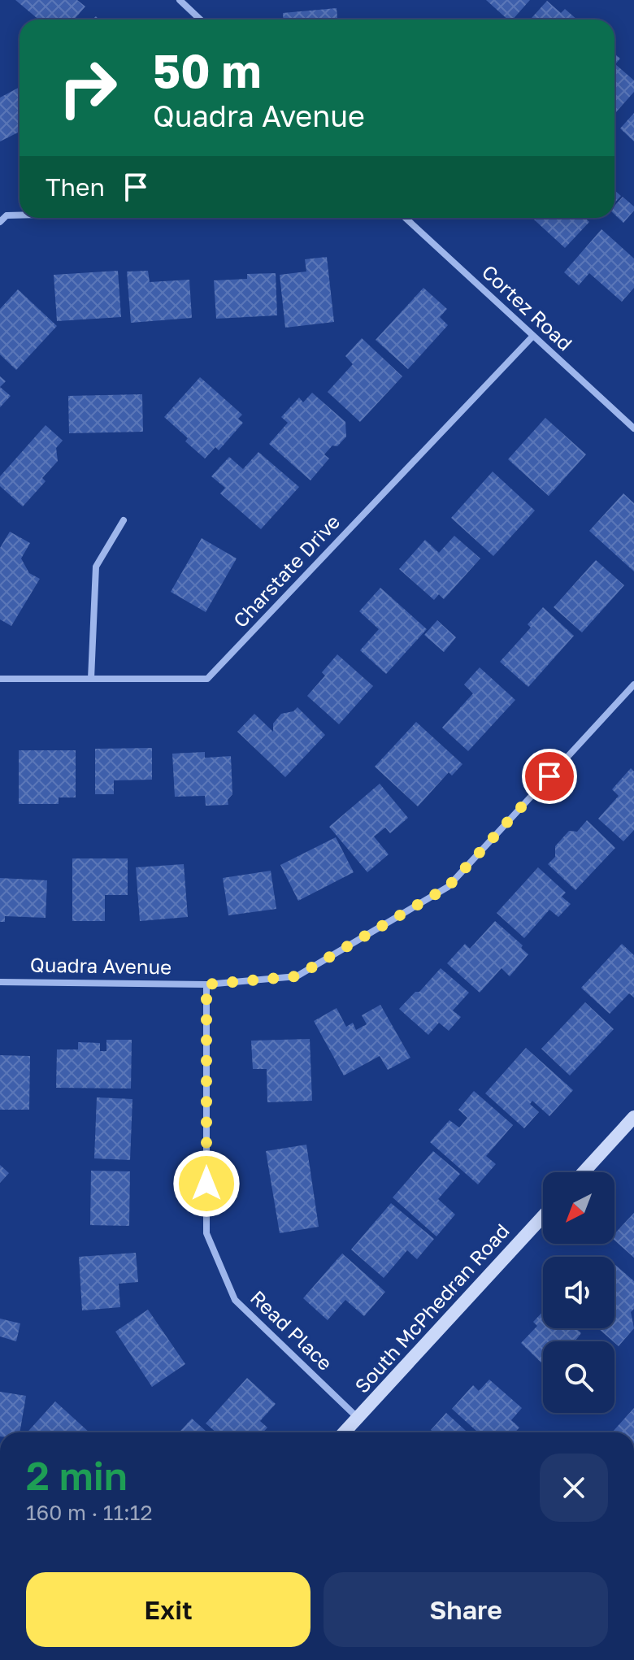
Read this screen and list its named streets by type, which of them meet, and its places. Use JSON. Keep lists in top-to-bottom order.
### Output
{
  "streets": {
    "street": [
      "Cortez Road",
      "Charstate Drive",
      "Quadra Avenue",
      "South McPhedran Road",
      "Read Place"
    ]
  },
  "crossings": [
    ["Cortez Road", "Charstate Drive"],
    ["Quadra Avenue", "Read Place"],
    ["South McPhedran Road", "Read Place"]
  ],
  "north": "bottom left",
  "page": {
    "turn": ["50 m", "Quadra Avenue"],
    "then": "Then",
    "heading": ["2 min", "160 m · 11:12"],
    "buttons": ["Exit", "Share"]
  }
}
